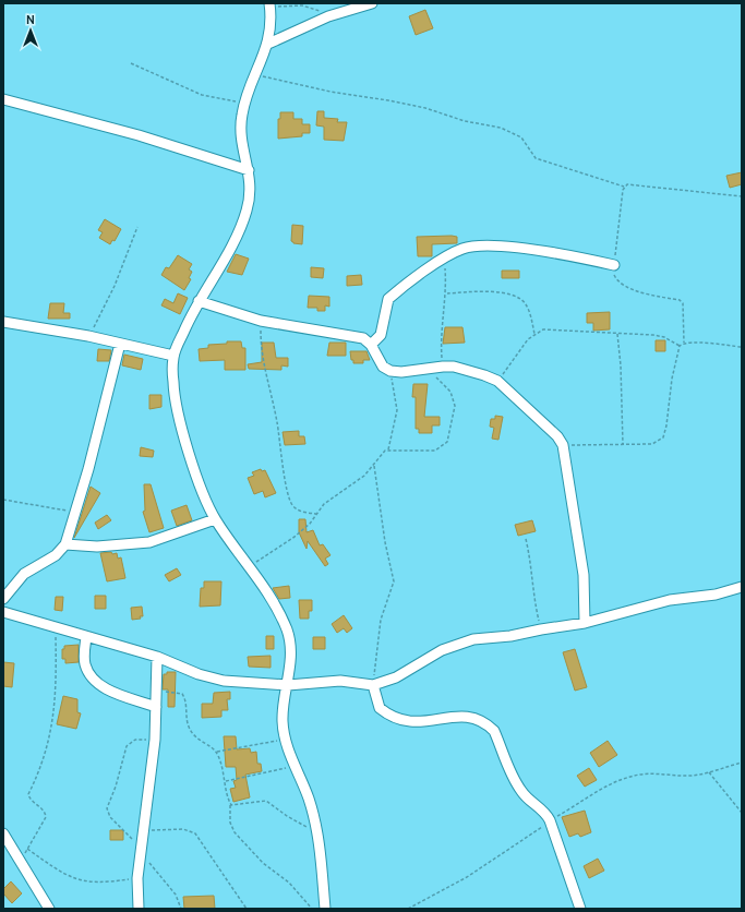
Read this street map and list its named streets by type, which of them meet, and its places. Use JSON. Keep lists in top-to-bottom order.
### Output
{
  "north": "top"
}
